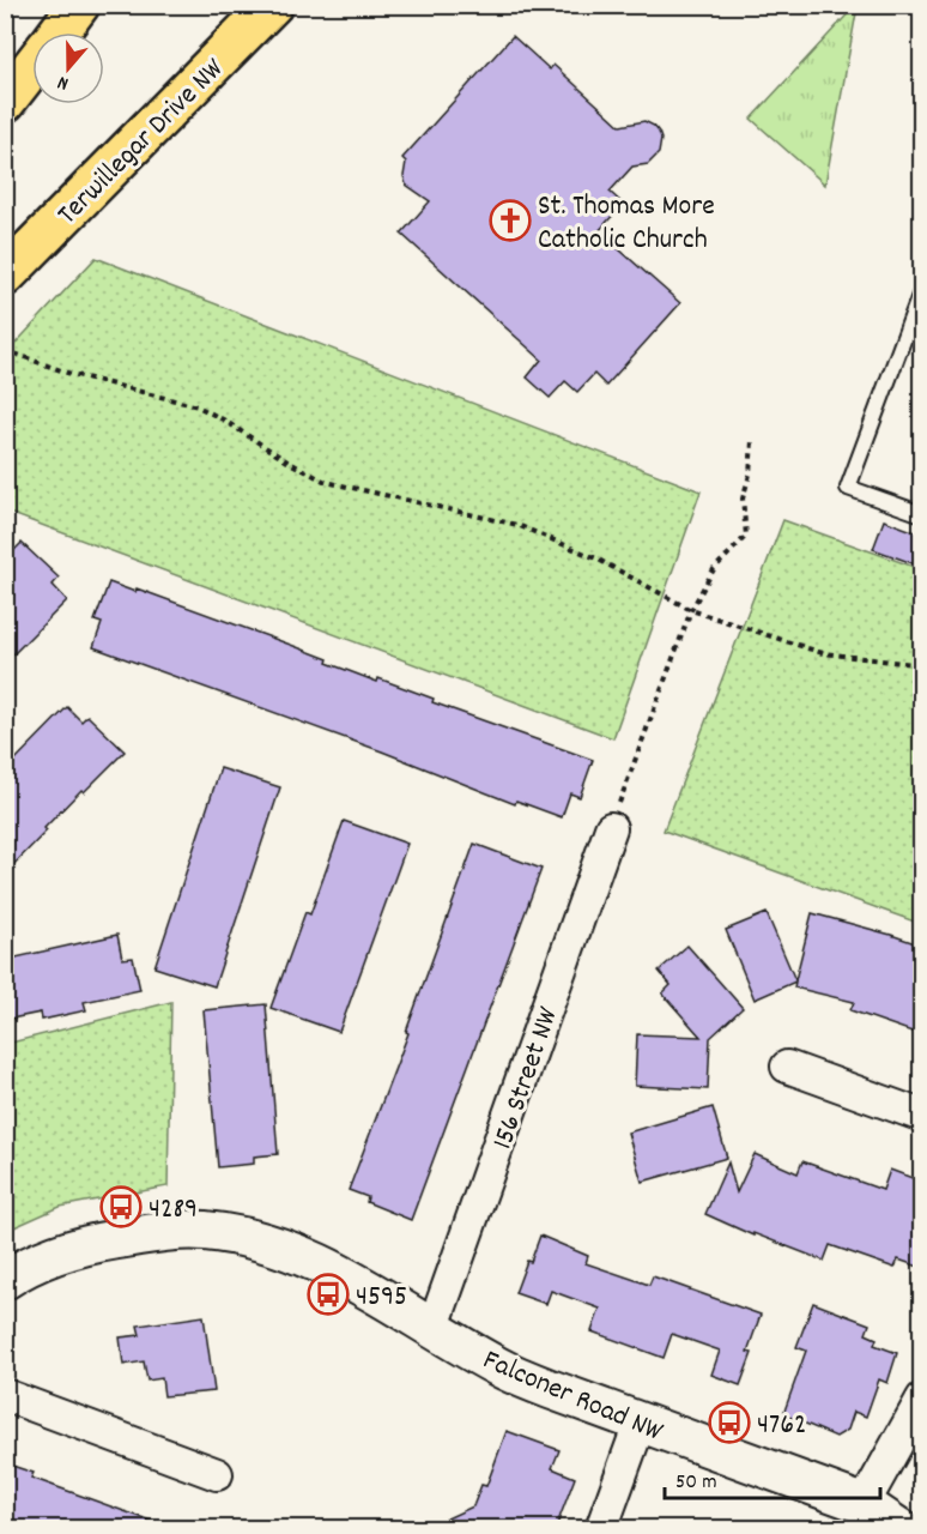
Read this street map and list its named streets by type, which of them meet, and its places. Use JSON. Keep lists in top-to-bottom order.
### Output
{
  "streets": {
    "main road": ["Terwillegar Drive NW"],
    "street": ["156 Street NW", "Falconer Road NW"]
  },
  "crossings": [
    ["156 Street NW", "Falconer Road NW"]
  ],
  "places": {
    "church": ["St. Thomas More Catholic Church"],
    "bus stop": ["4289", "4595", "4762"]
  },
  "scale_bar": "50 m",
  "north": "bottom"
}
